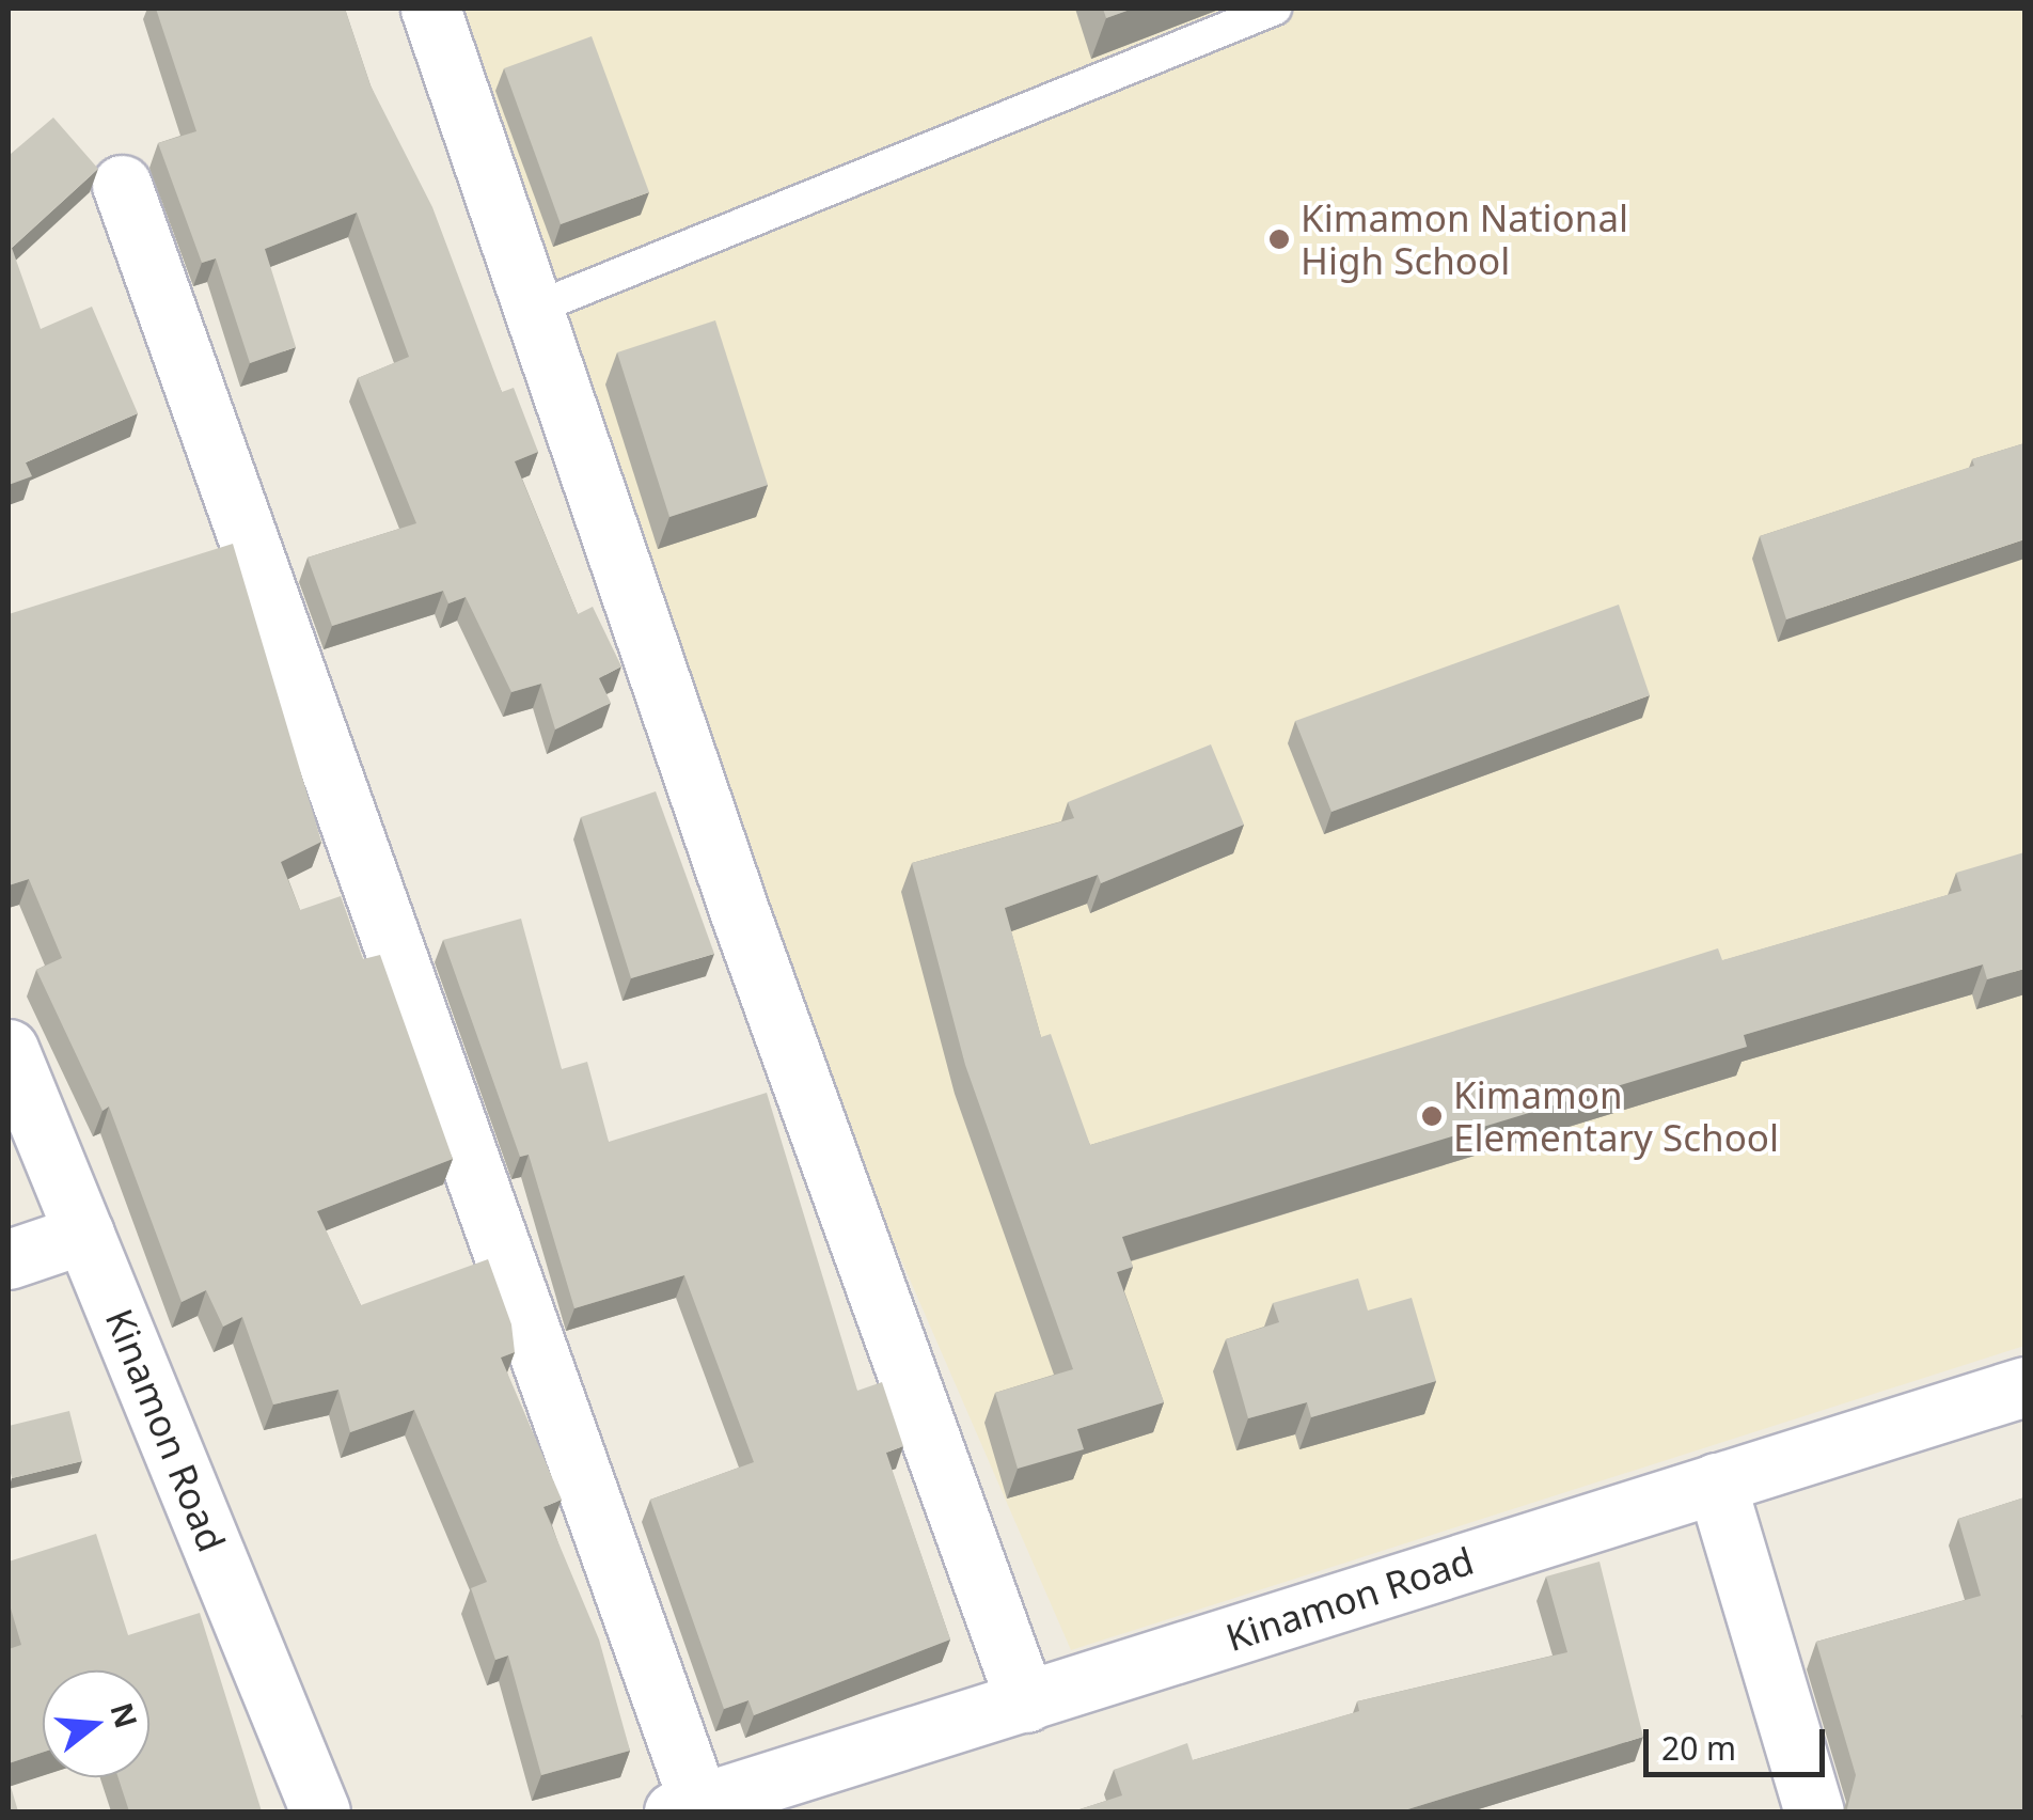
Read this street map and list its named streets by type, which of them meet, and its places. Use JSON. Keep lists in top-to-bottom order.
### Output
{
  "streets": {
    "street": ["Kinamon Road"]
  },
  "places": ["Kimamon National High School", "Kimamon Elementary School"],
  "scale_bar": "20 m",
  "north": "right"
}
